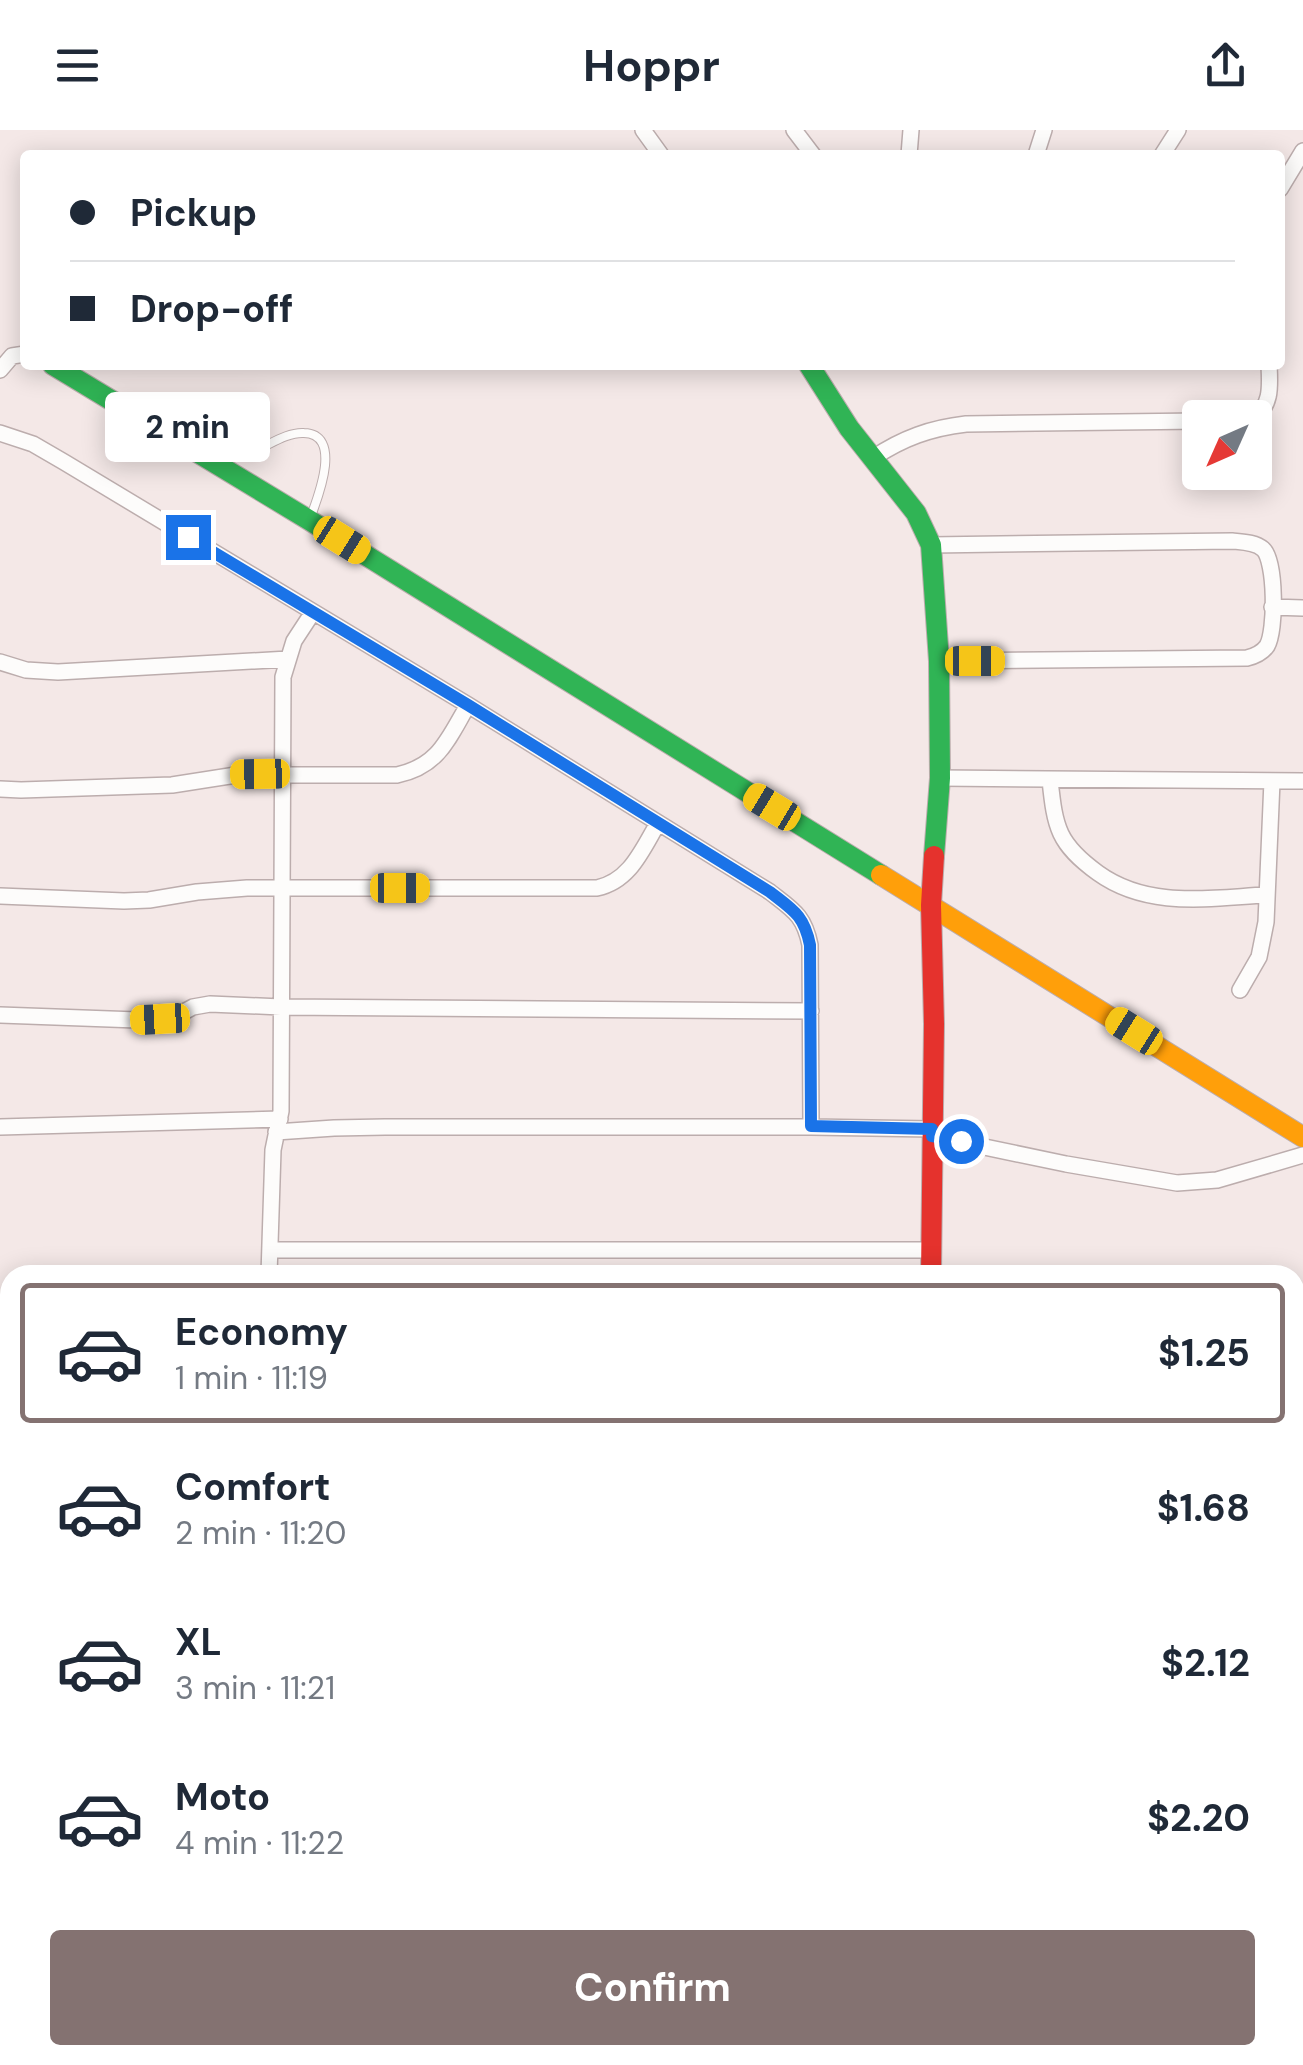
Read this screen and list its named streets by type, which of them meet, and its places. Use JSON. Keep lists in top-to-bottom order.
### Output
{
  "north": "bottom left",
  "page": {
    "header": "Hoppr",
    "banner": ["Pickup", "Drop-off"],
    "bubble": "2 min",
    "list": [
      {
        "name": "Economy",
        "note": "1 min · 11:19",
        "value": "$1.25"
      },
      {
        "name": "Comfort",
        "note": "2 min · 11:20",
        "value": "$1.68"
      },
      {
        "name": "XL",
        "note": "3 min · 11:21",
        "value": "$2.12"
      },
      {
        "name": "Moto",
        "note": "4 min · 11:22",
        "value": "$2.20"
      }
    ],
    "buttons": "Confirm"
  }
}
